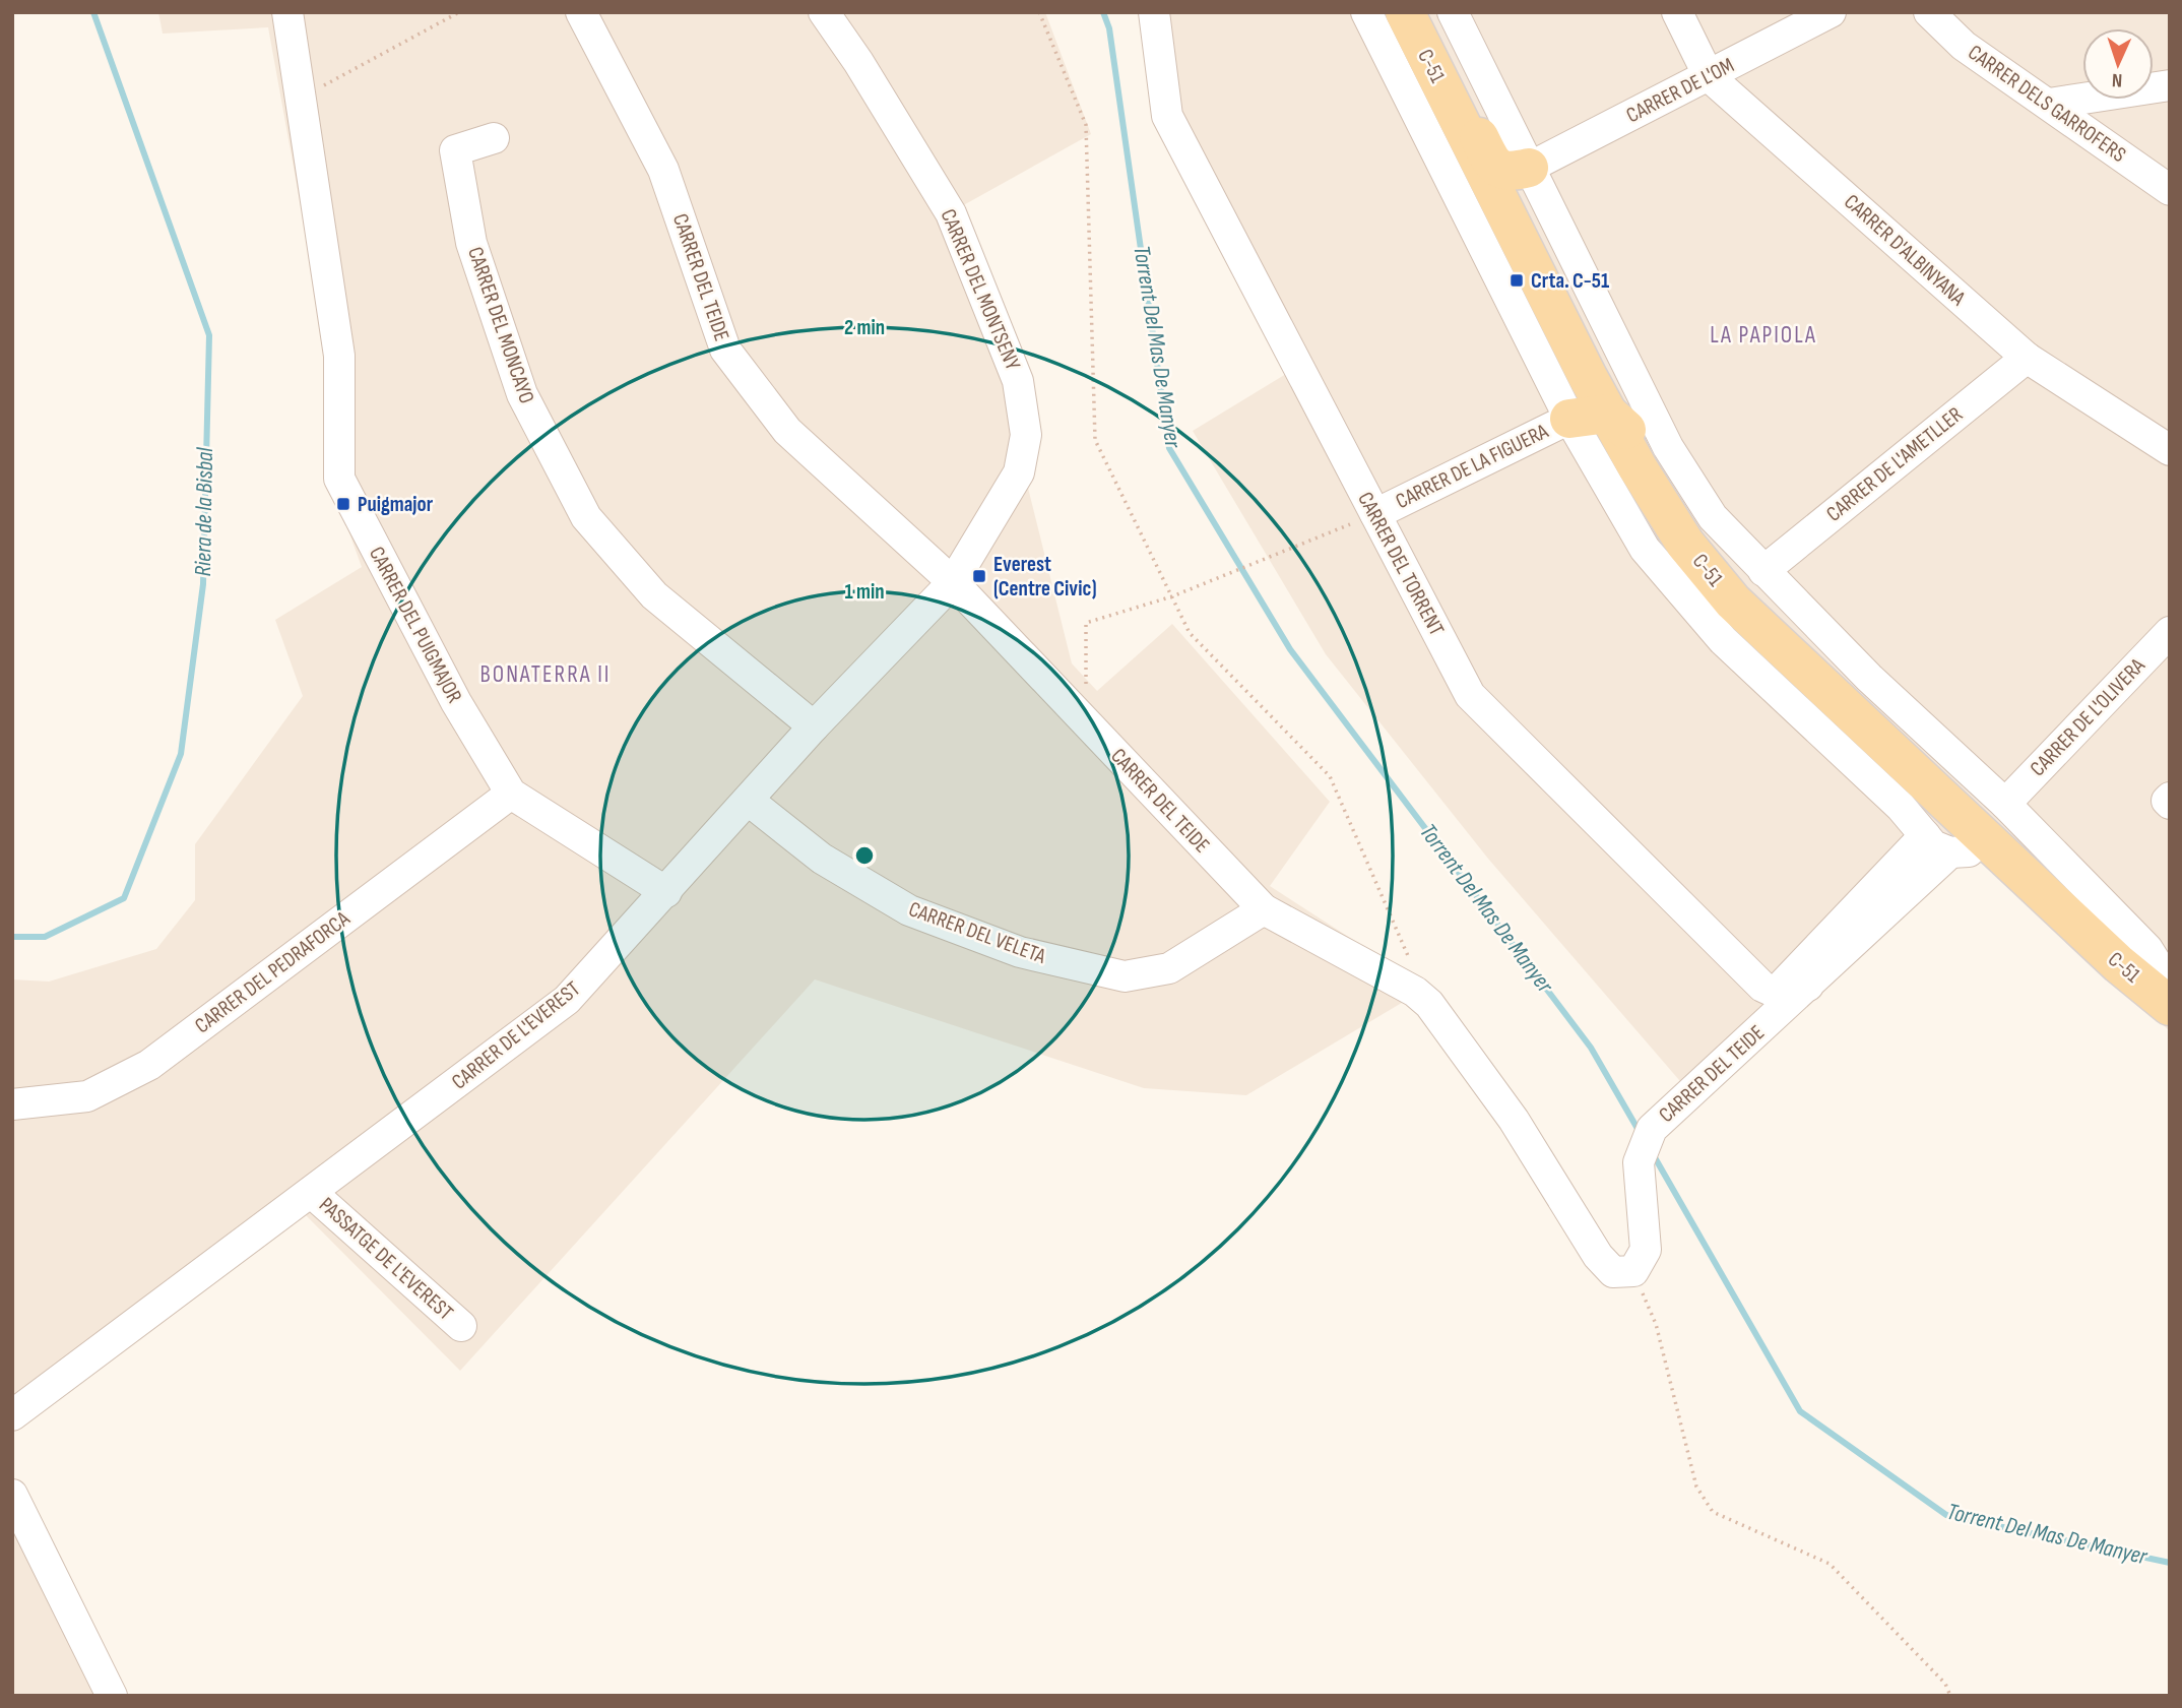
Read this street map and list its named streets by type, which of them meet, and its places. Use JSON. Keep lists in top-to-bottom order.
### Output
{
  "streets": {
    "main road": ["C-51"],
    "street": [
      "CARRER DE L'OM",
      "CARRER DELS GARROFERS",
      "CARRER D'ALBINYANA",
      "CARRER DEL TEIDE",
      "CARRER DEL MONTSENY",
      "CARRER DEL MONCAYO",
      "CARRER DE L'AMETLLER",
      "CARRER DE LA FIGUERA",
      "CARRER DEL TORRENT",
      "CARRER DEL PUIGMAJOR",
      "CARRER DE L'OLIVERA",
      "CARRER DEL VELETA",
      "CARRER DEL PEDRAFORCA",
      "CARRER DE L'EVEREST",
      "PASSATGE DE L'EVEREST"
    ]
  },
  "crossings": [
    ["C-51", "CARRER DE L'OM"],
    ["C-51", "CARRER DEL TEIDE"],
    ["C-51", "CARRER DE L'AMETLLER"],
    ["CARRER DE L'OM", "CARRER D'ALBINYANA"],
    ["CARRER D'ALBINYANA", "CARRER DE L'AMETLLER"],
    ["CARRER DEL TEIDE", "CARRER DEL MONTSENY"],
    ["CARRER DEL TEIDE", "CARRER DEL TORRENT"],
    ["CARRER DEL TEIDE", "CARRER DEL VELETA"],
    ["CARRER DEL TEIDE", "CARRER DE L'EVEREST"],
    ["CARRER DEL MONTSENY", "CARRER DE L'EVEREST"],
    ["CARRER DEL MONCAYO", "CARRER DE L'EVEREST"],
    ["CARRER DE LA FIGUERA", "CARRER DEL TORRENT"],
    ["CARRER DEL PUIGMAJOR", "CARRER DEL PEDRAFORCA"],
    ["CARRER DEL PUIGMAJOR", "CARRER DE L'EVEREST"],
    ["CARRER DEL VELETA", "CARRER DE L'EVEREST"],
    ["CARRER DE L'EVEREST", "PASSATGE DE L'EVEREST"]
  ],
  "districts": ["LA PAPIOLA", "BONATERRA II"],
  "water": ["Torrent Del Mas De Manyer", "Riera de la Bisbal"],
  "places": {
    "transit": ["Crta. C-51", "Puigmajor", "Everest (Centre Civic)"]
  },
  "north": "bottom",
  "rings": ["2 min", "1 min"]
}
